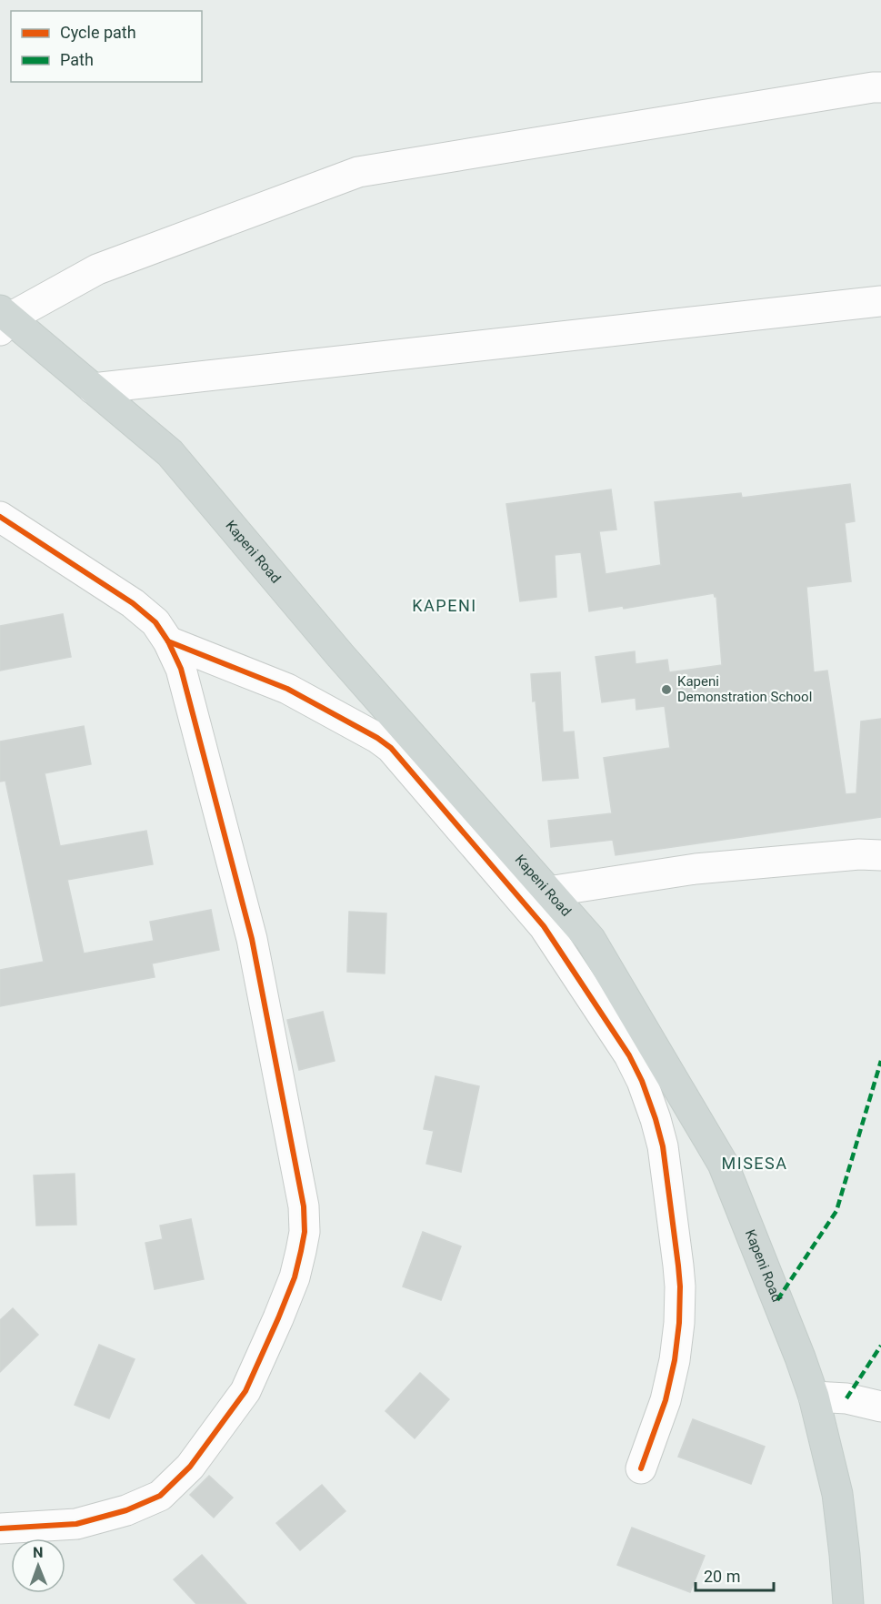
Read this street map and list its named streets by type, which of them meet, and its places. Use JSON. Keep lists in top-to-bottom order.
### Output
{
  "streets": {
    "main road": ["Kapeni Road"]
  },
  "districts": ["KAPENI", "MISESA"],
  "places": ["Kapeni Demonstration School"],
  "legend": ["Cycle path", "Path"],
  "scale_bar": "20 m",
  "north": "top"
}
